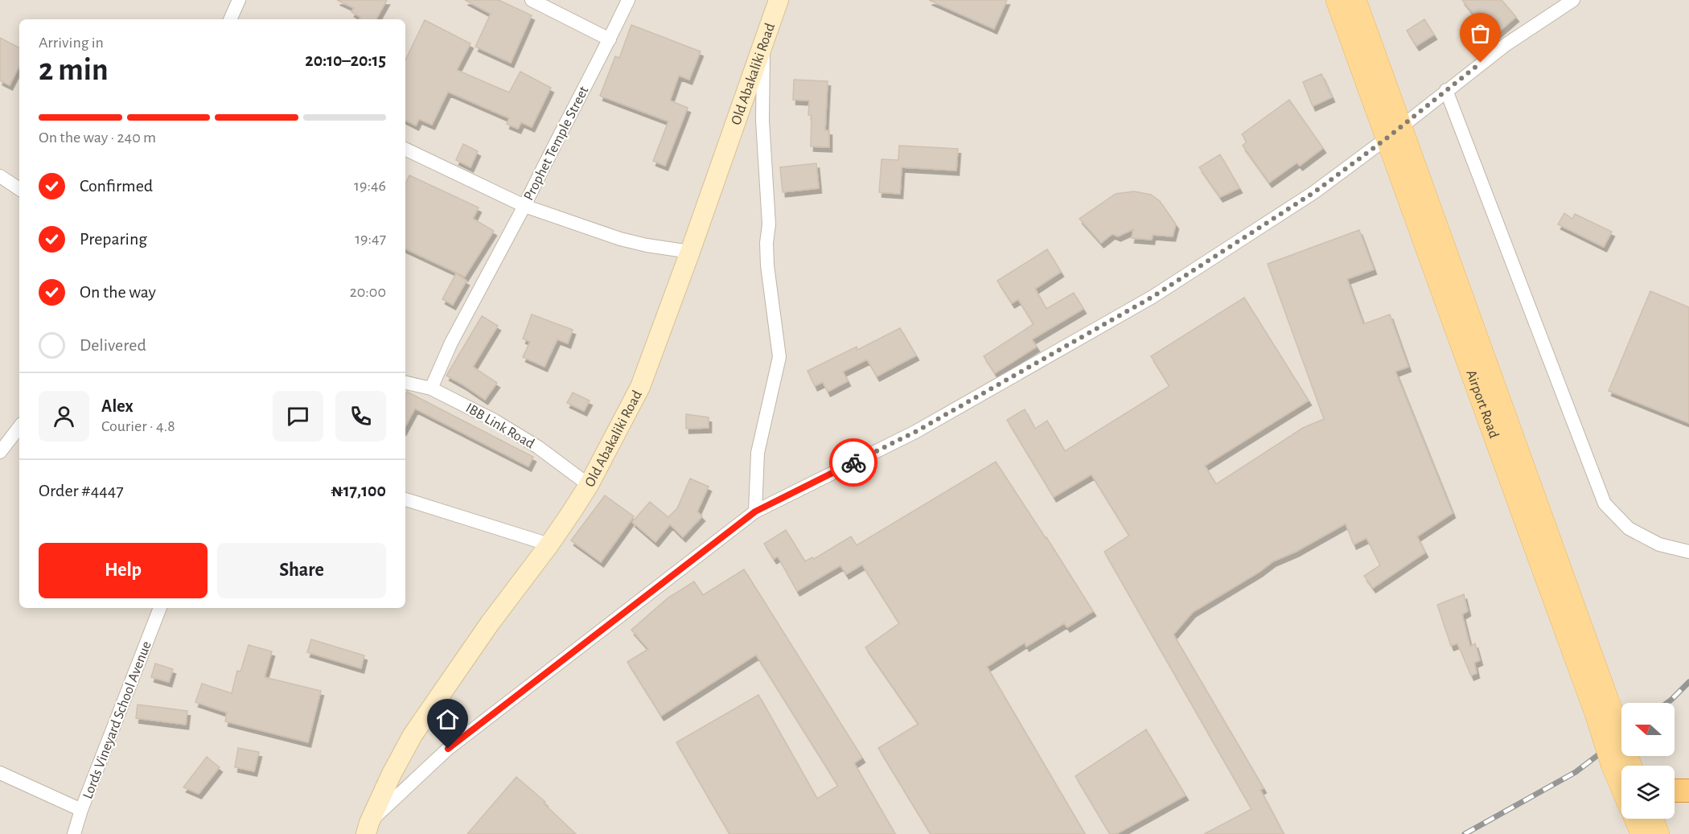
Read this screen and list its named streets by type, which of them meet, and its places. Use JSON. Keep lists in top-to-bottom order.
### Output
{
  "streets": {
    "main road": ["Old Abakaliki Road", "Airport Road"],
    "street": ["Prophet Temple Street", "IBB Link Road", "Lords Vineyard School Avenue"]
  },
  "crossings": [
    ["Old Abakaliki Road", "IBB Link Road"]
  ],
  "north": "left",
  "page": {
    "heading": ["2 min", "Arriving in", "20:10–20:15"],
    "panel": [
      "Alex",
      "Courier · 4.8",
      "Order #4447",
      "₦17,100"
    ],
    "bar": "On the way · 240 m",
    "list": [
      ["Confirmed", "19:46"],
      ["Preparing", "19:47"],
      ["On the way", "20:00"],
      "Delivered"
    ],
    "buttons": ["Help", "Share"]
  }
}
